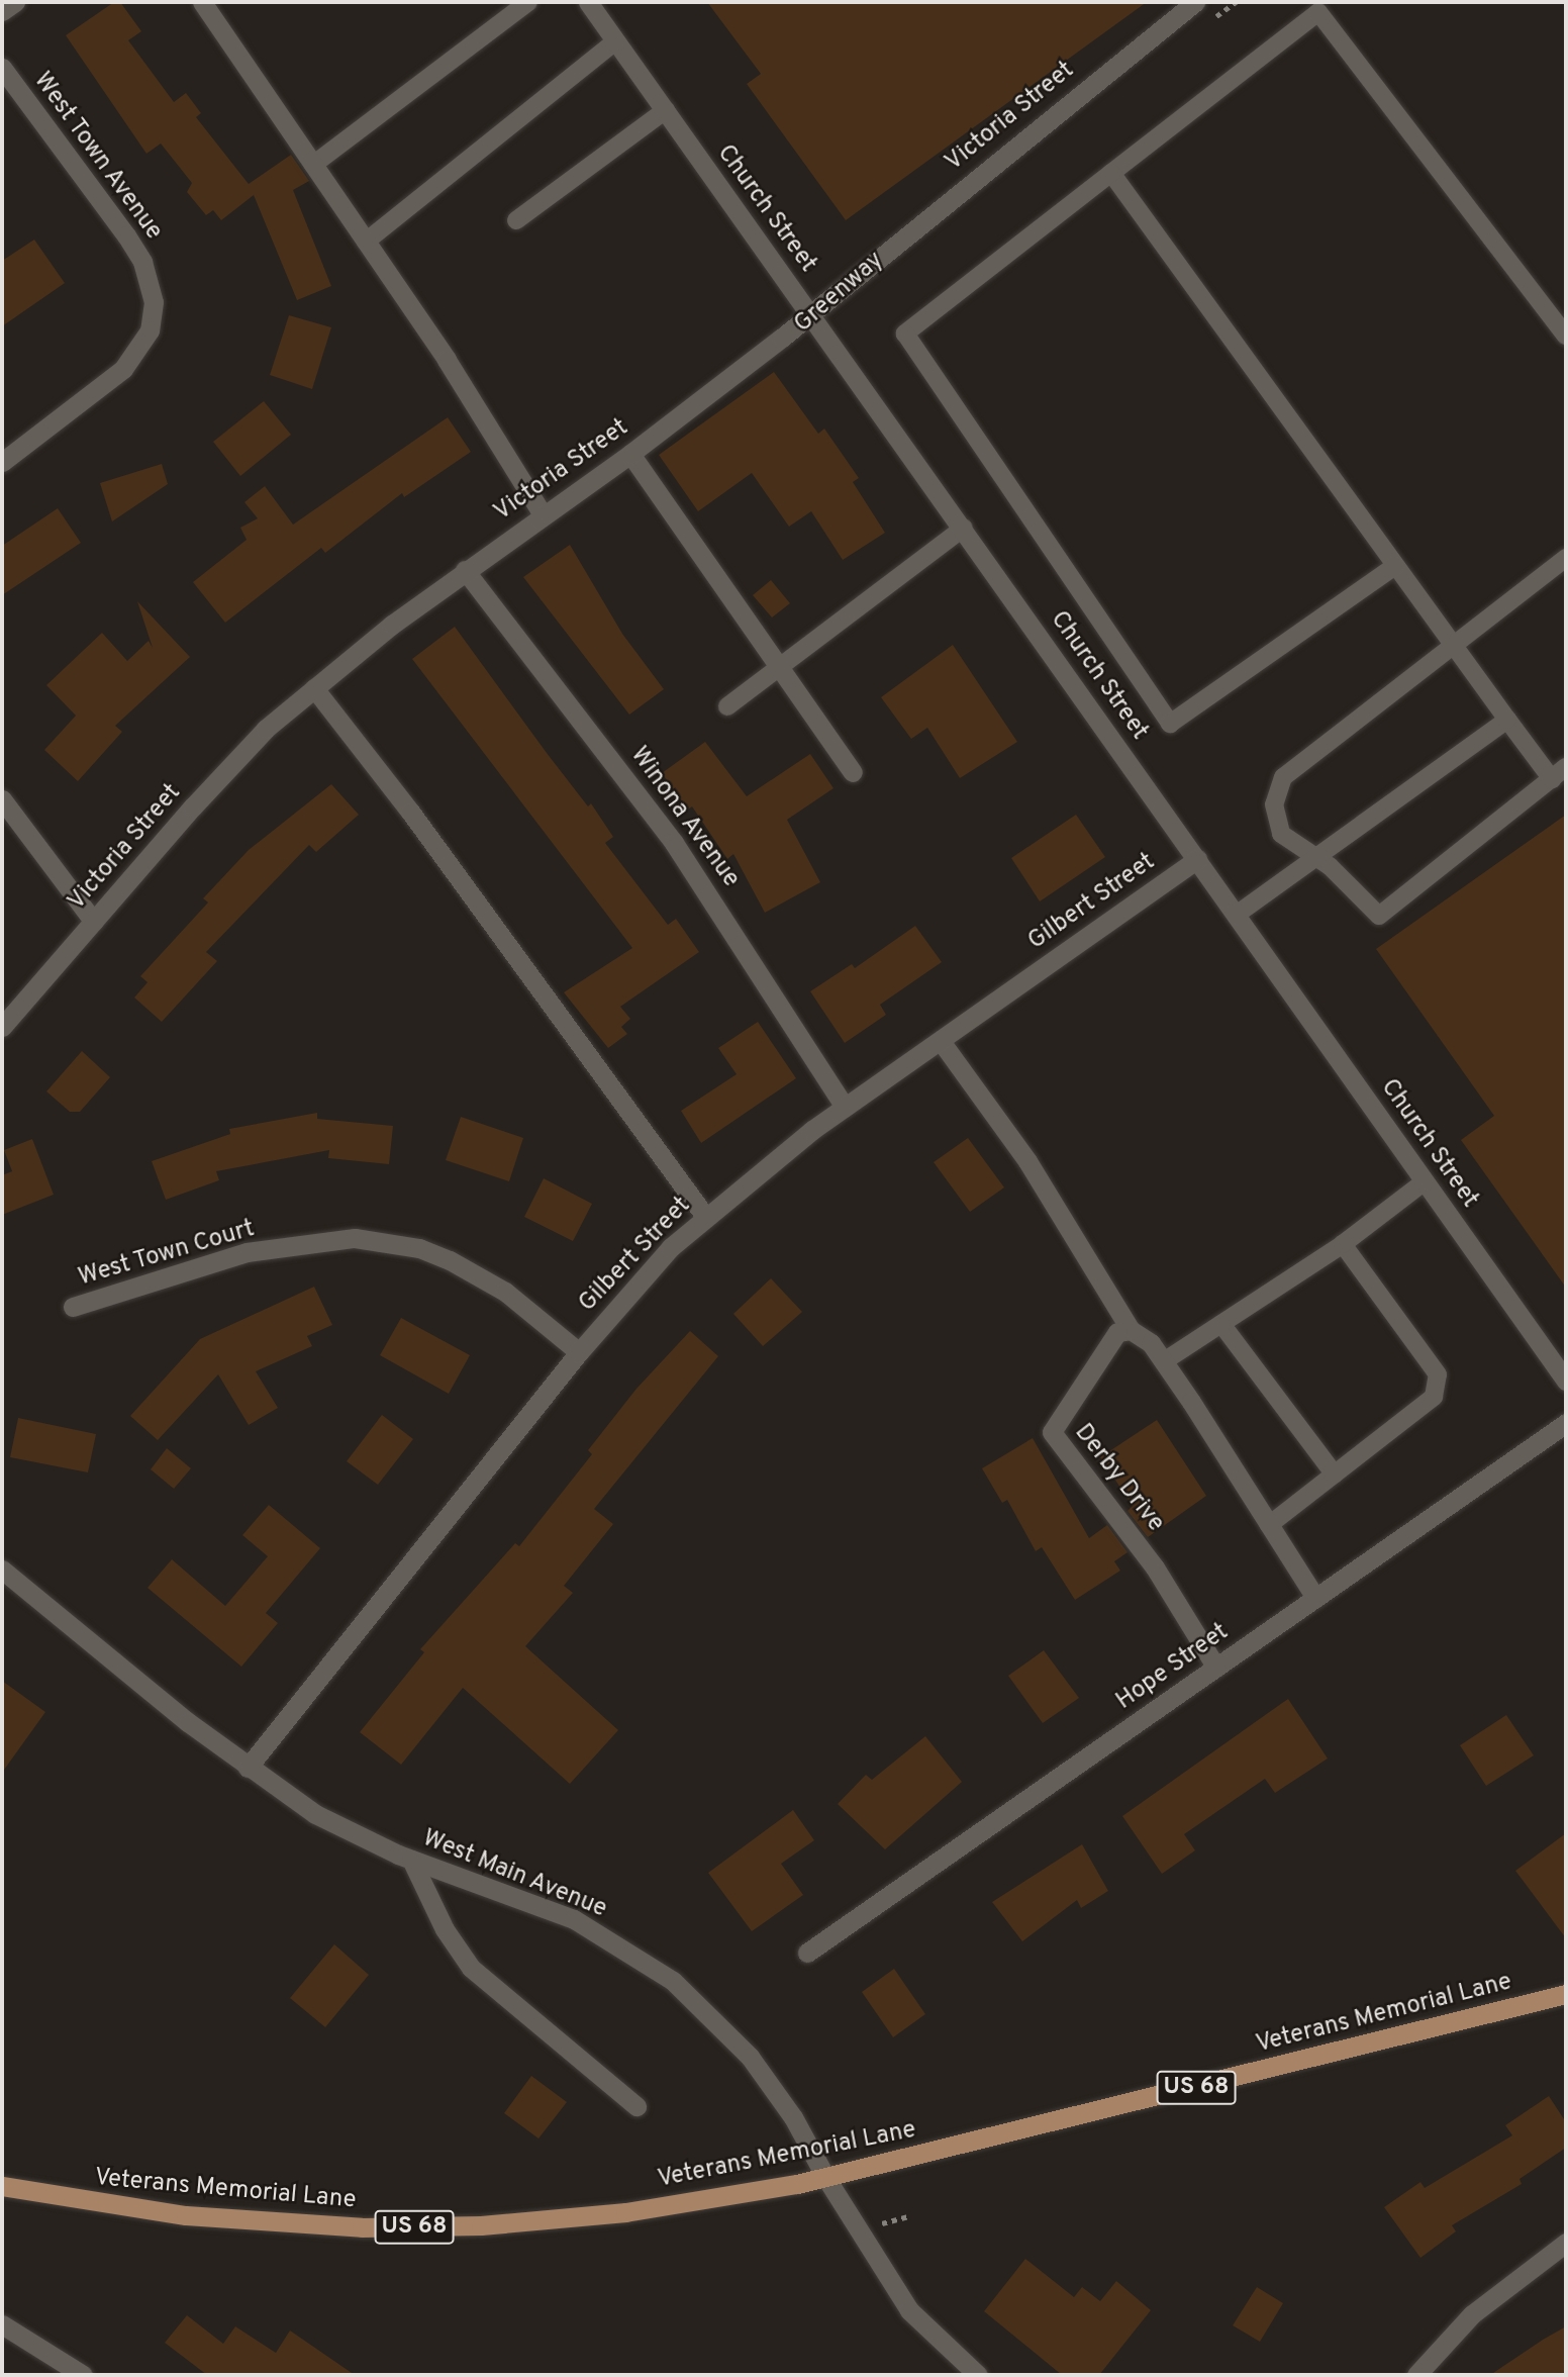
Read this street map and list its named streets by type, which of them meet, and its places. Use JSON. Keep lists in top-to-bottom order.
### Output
{
  "streets": {
    "main road": ["Veterans Memorial Lane", "US 68"],
    "street": [
      "Victoria Street",
      "West Town Avenue",
      "Church Street",
      "Winona Avenue",
      "Gilbert Street",
      "West Town Court",
      "Derby Drive",
      "Hope Street",
      "West Main Avenue"
    ]
  },
  "crossings": [
    ["Victoria Street", "Church Street"],
    ["Victoria Street", "Winona Avenue"],
    ["Church Street", "Gilbert Street"],
    ["Winona Avenue", "Gilbert Street"],
    ["Gilbert Street", "West Town Court"],
    ["Gilbert Street", "West Main Avenue"],
    ["Derby Drive", "Hope Street"],
    ["West Main Avenue", "Veterans Memorial Lane"]
  ]
}
